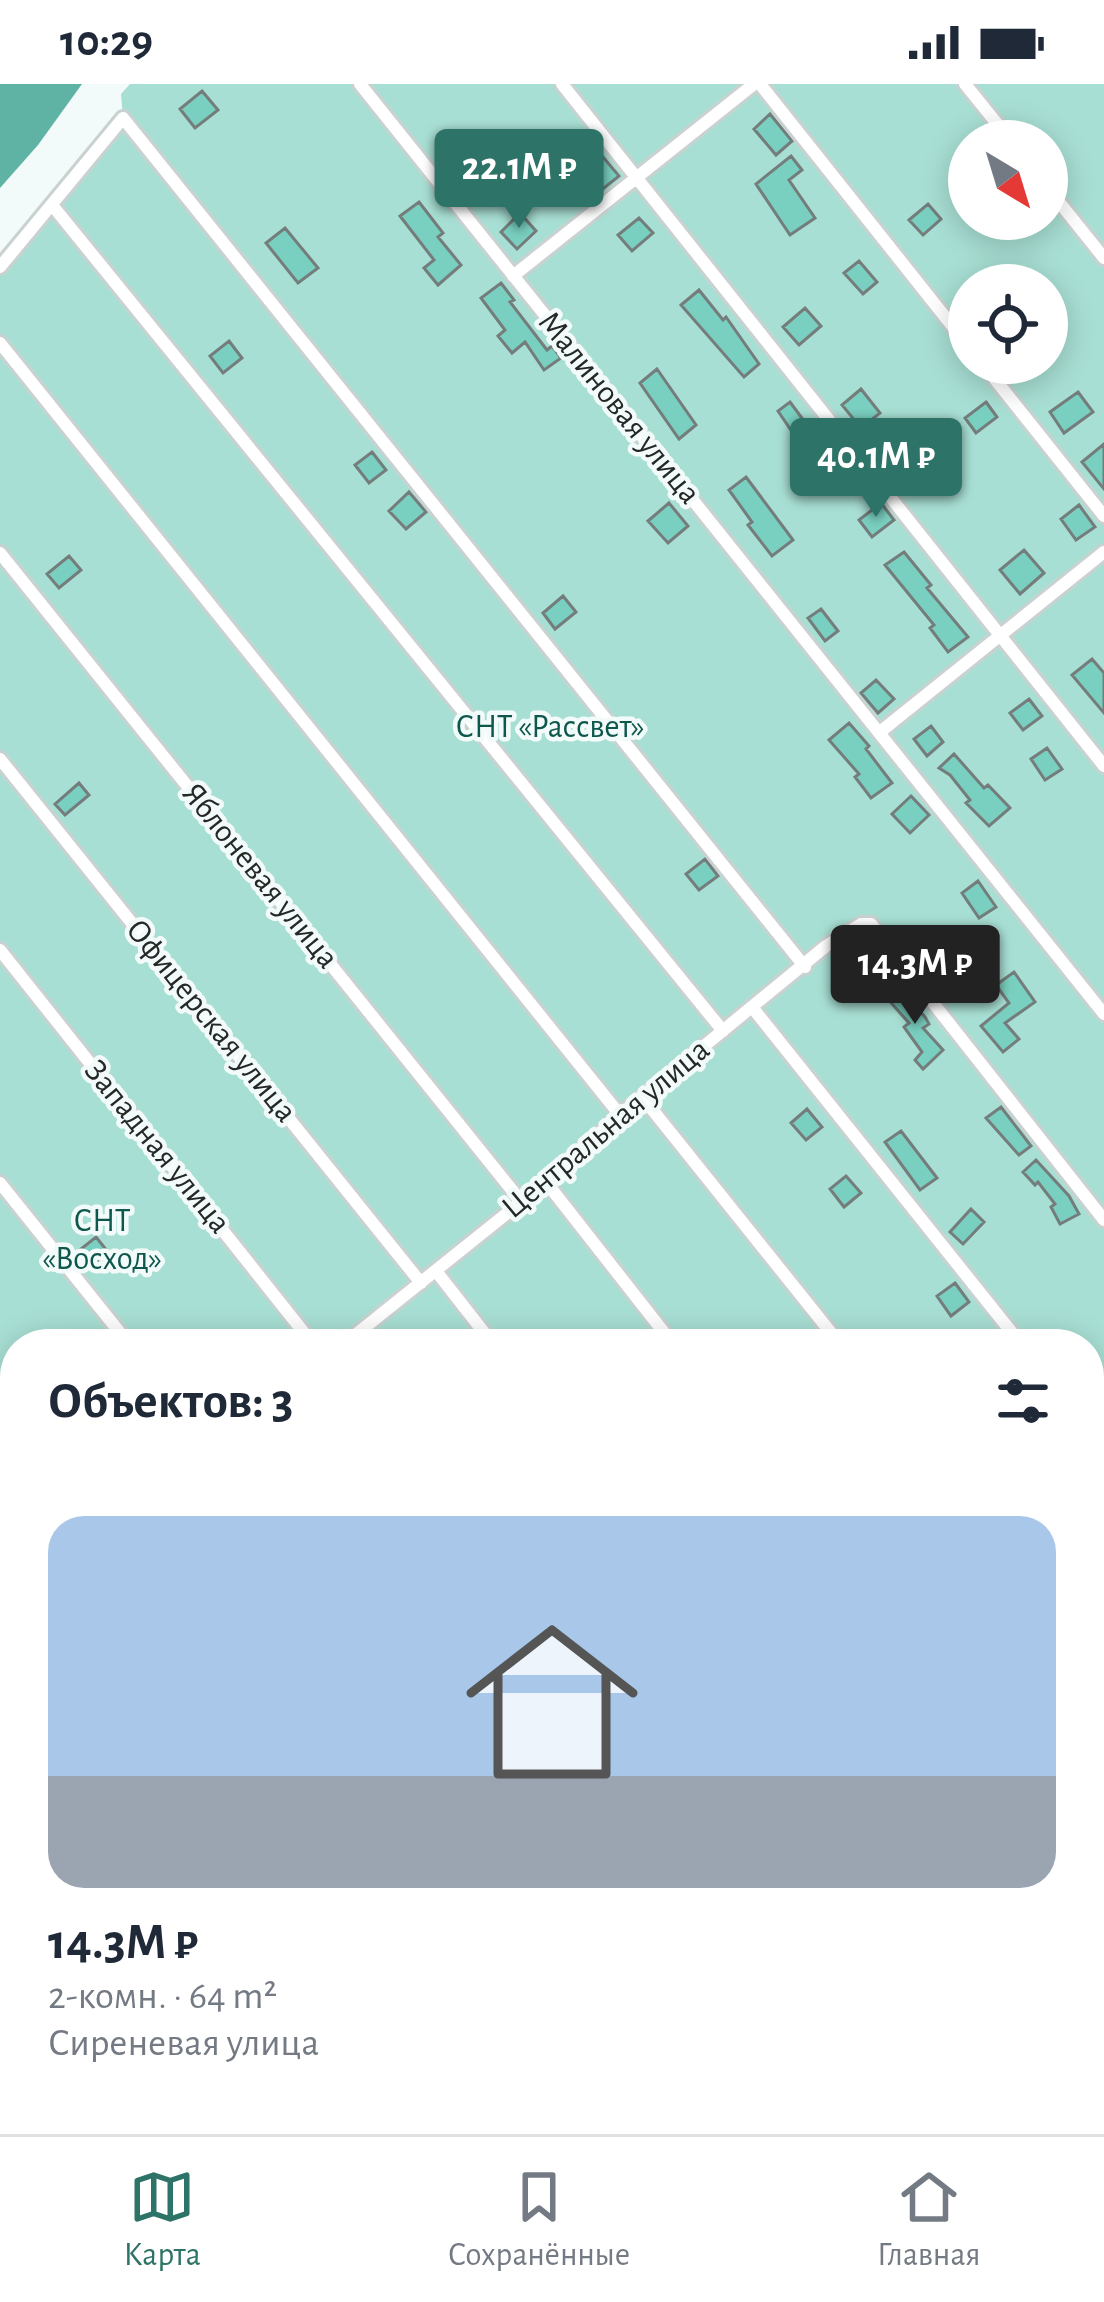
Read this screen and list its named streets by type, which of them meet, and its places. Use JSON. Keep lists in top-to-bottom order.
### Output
{
  "streets": {
    "street": [
      "Малиновая улица",
      "Яблоневая улица",
      "Офицерская улица",
      "Центральная улица",
      "Западная улица"
    ]
  },
  "crossings": [
    ["Яблоневая улица", "Центральная улица"],
    ["Офицерская улица", "Центральная улица"]
  ],
  "parks": ["СНТ «Рассвет»", "СНТ «Восход»"],
  "north": "bottom right",
  "page": {
    "status": "10:29",
    "price": ["22.1M ₽", "40.1M ₽", "14.3M ₽"],
    "heading": "Объектов: 3",
    "list": [
      {
        "name": "14.3M ₽",
        "note": "2-комн. · 64 m² · Сиреневая улица"
      }
    ],
    "tabs": ["Карта", "Сохранённые", "Главная"]
  }
}
